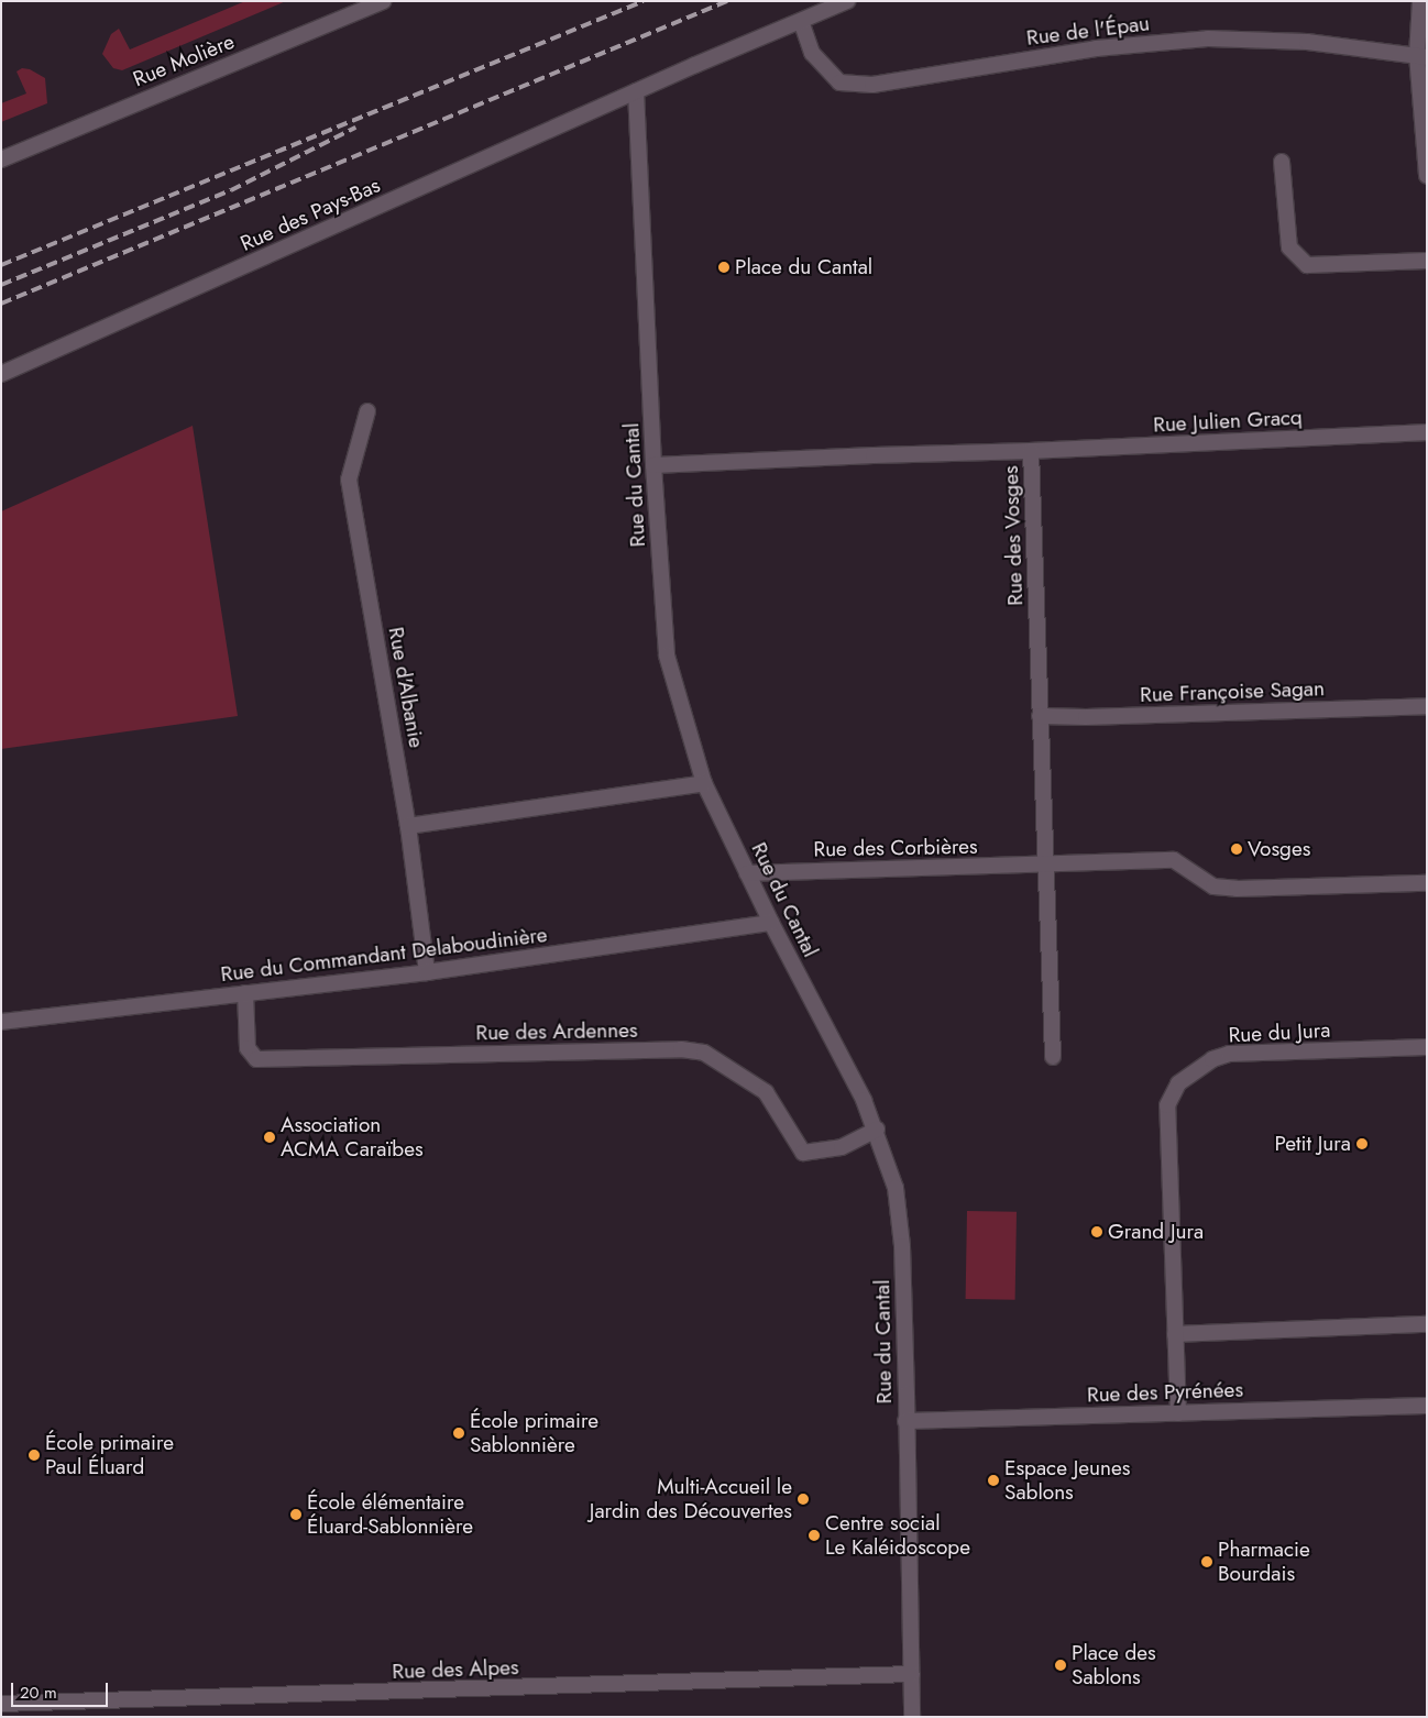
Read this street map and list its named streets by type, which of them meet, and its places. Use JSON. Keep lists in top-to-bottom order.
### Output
{
  "streets": {
    "street": [
      "Rue de l'Épau",
      "Rue Molière",
      "Rue des Pays-Bas",
      "Rue Julien Gracq",
      "Rue du Cantal",
      "Rue des Vosges",
      "Rue d'Albanie",
      "Rue Françoise Sagan",
      "Rue des Corbières",
      "Rue du Commandant Delaboudinière",
      "Rue des Ardennes",
      "Rue du Jura",
      "Rue des Pyrénées",
      "Rue des Alpes"
    ]
  },
  "crossings": [
    ["Rue de l'Épau", "Rue des Pays-Bas"],
    ["Rue des Pays-Bas", "Rue du Cantal"],
    ["Rue Julien Gracq", "Rue des Vosges"],
    ["Rue du Cantal", "Rue des Vosges"],
    ["Rue du Cantal", "Rue des Corbières"],
    ["Rue du Cantal", "Rue du Commandant Delaboudinière"],
    ["Rue du Cantal", "Rue des Ardennes"],
    ["Rue du Cantal", "Rue des Pyrénées"],
    ["Rue du Cantal", "Rue des Alpes"],
    ["Rue des Vosges", "Rue Françoise Sagan"],
    ["Rue des Vosges", "Rue des Corbières"],
    ["Rue d'Albanie", "Rue du Commandant Delaboudinière"],
    ["Rue du Commandant Delaboudinière", "Rue des Ardennes"],
    ["Rue du Jura", "Rue des Pyrénées"]
  ],
  "places": [
    "Place du Cantal",
    "Vosges",
    "Association ACMA Caraïbes",
    "Petit Jura",
    "Grand Jura",
    "École primaire Sablonnière",
    "École primaire Paul Éluard",
    "Espace Jeunes Sablons",
    "Multi-Accueil le Jardin des Découvertes",
    "École élémentaire Éluard-Sablonnière",
    "Centre social Le Kaléidoscope",
    "Pharmacie Bourdais",
    "Place des Sablons"
  ],
  "scale_bar": "20 m"
}
